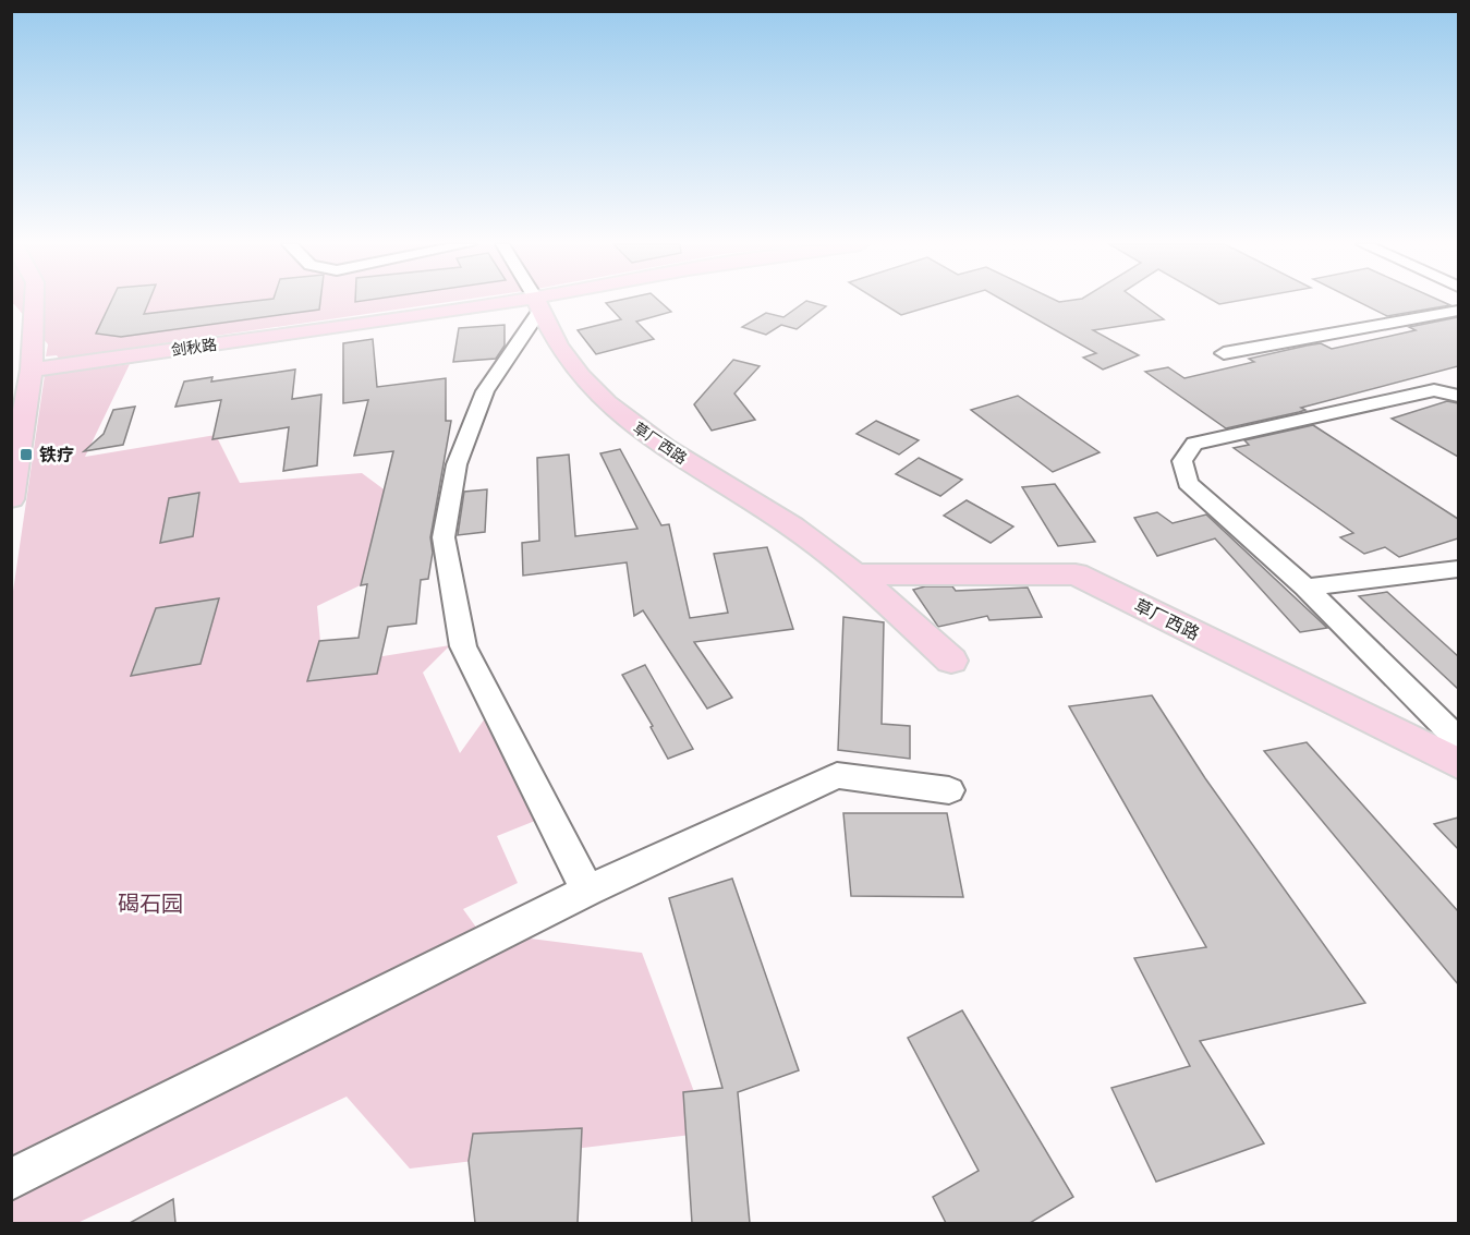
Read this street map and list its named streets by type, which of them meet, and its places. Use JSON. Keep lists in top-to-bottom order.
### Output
{
  "streets": {
    "main road": ["剑秋路", "草厂西路"]
  },
  "crossings": [
    ["剑秋路", "草厂西路"]
  ],
  "parks": ["碣石园"],
  "places": {
    "transit": ["铁疗"]
  }
}
